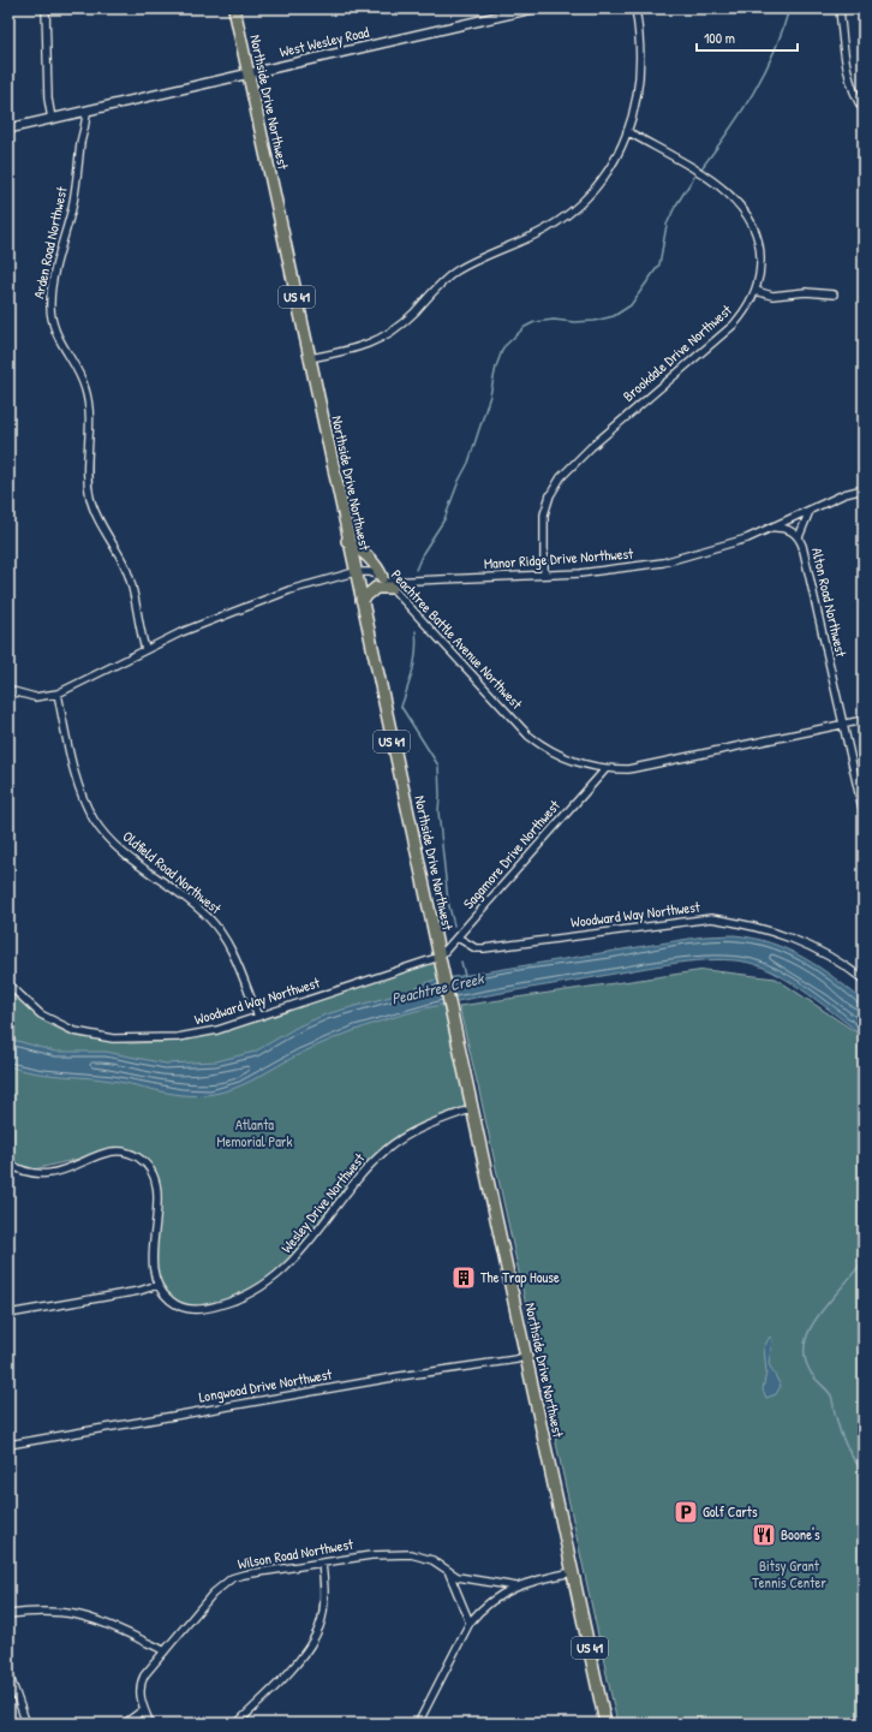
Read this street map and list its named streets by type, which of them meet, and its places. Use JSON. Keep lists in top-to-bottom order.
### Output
{
  "streets": {
    "main road": ["Northside Drive Northwest", "US 41"],
    "street": [
      "West Wesley Road",
      "Arden Road Northwest",
      "Brookdale Drive Northwest",
      "Manor Ridge Drive Northwest",
      "Alton Road Northwest",
      "Peachtree Battle Avenue Northwest",
      "Sagamore Drive Northwest",
      "Oldfield Road Northwest",
      "Woodward Way Northwest",
      "Wesley Drive Northwest",
      "Longwood Drive Northwest",
      "Wilson Road Northwest"
    ]
  },
  "crossings": [
    ["West Wesley Road", "Northside Drive Northwest"],
    ["West Wesley Road", "Arden Road Northwest"],
    ["Northside Drive Northwest", "Peachtree Battle Avenue Northwest"],
    ["Northside Drive Northwest", "Sagamore Drive Northwest"],
    ["Northside Drive Northwest", "Woodward Way Northwest"],
    ["Northside Drive Northwest", "Wesley Drive Northwest"],
    ["Northside Drive Northwest", "Longwood Drive Northwest"],
    ["Arden Road Northwest", "Peachtree Battle Avenue Northwest"],
    ["Brookdale Drive Northwest", "Manor Ridge Drive Northwest"],
    ["Manor Ridge Drive Northwest", "Alton Road Northwest"],
    ["Manor Ridge Drive Northwest", "Peachtree Battle Avenue Northwest"],
    ["Alton Road Northwest", "Peachtree Battle Avenue Northwest"],
    ["Peachtree Battle Avenue Northwest", "Sagamore Drive Northwest"],
    ["Peachtree Battle Avenue Northwest", "Oldfield Road Northwest"],
    ["Sagamore Drive Northwest", "Woodward Way Northwest"],
    ["Oldfield Road Northwest", "Woodward Way Northwest"]
  ],
  "water": ["Peachtree Creek"],
  "parks": ["Atlanta Memorial Park", "Bitsy Grant Tennis Center"],
  "places": {
    "building": ["The Trap House"],
    "parking": ["Golf Carts"],
    "restaurant": ["Boone's"]
  },
  "scale_bar": "100 m"
}
